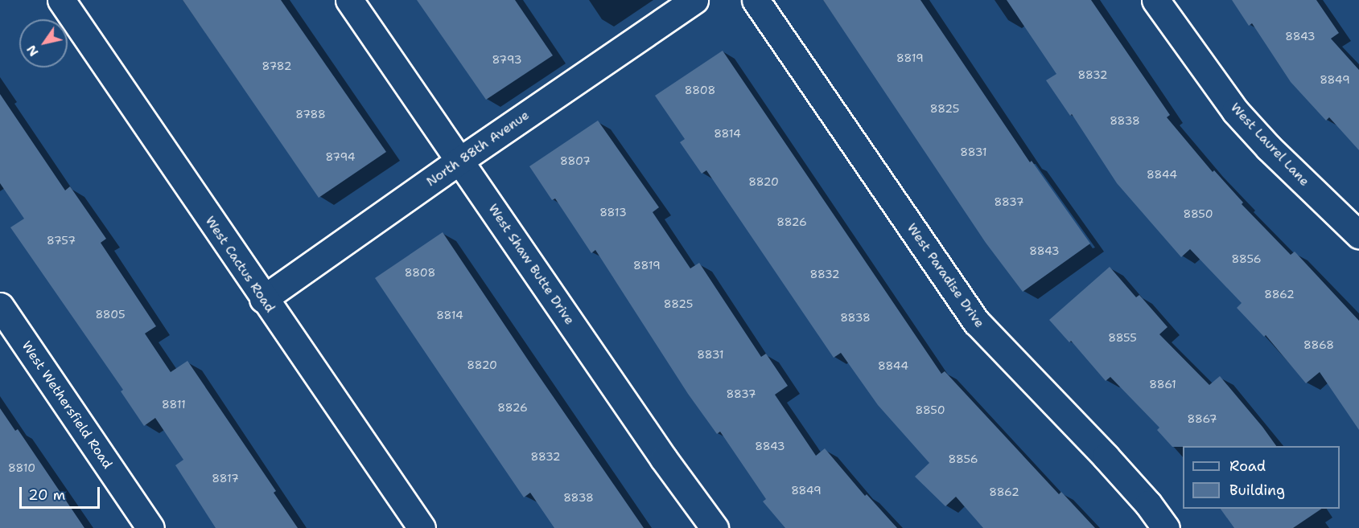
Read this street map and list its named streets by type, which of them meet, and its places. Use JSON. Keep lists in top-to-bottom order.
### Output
{
  "streets": {
    "street": [
      "West Laurel Lane",
      "North 88th Avenue",
      "West Cactus Road",
      "West Shaw Butte Drive",
      "West Paradise Drive",
      "West Wethersfield Road"
    ]
  },
  "crossings": [
    ["North 88th Avenue", "West Cactus Road"],
    ["North 88th Avenue", "West Shaw Butte Drive"]
  ],
  "house_numbers": [
    "8843",
    "8819",
    "8793",
    "8782",
    "8832",
    "8849",
    "8808",
    "8825",
    "8788",
    "8838",
    "8814",
    "8831",
    "8794",
    "8807",
    "8844",
    "8820",
    "8837",
    "8813",
    "8850",
    "8826",
    "8757",
    "8843",
    "8856",
    "8819",
    "8808",
    "8832",
    "8862",
    "8825",
    "8805",
    "8814",
    "8838",
    "8855",
    "8868",
    "8831",
    "8820",
    "8844",
    "8861",
    "8837",
    "8811",
    "8826",
    "8850",
    "8867",
    "8843",
    "8832",
    "8856",
    "8810",
    "8817",
    "8849",
    "8862",
    "8838"
  ],
  "legend": ["Road", "Building"],
  "scale_bar": "20 m",
  "north": "bottom left"
}
